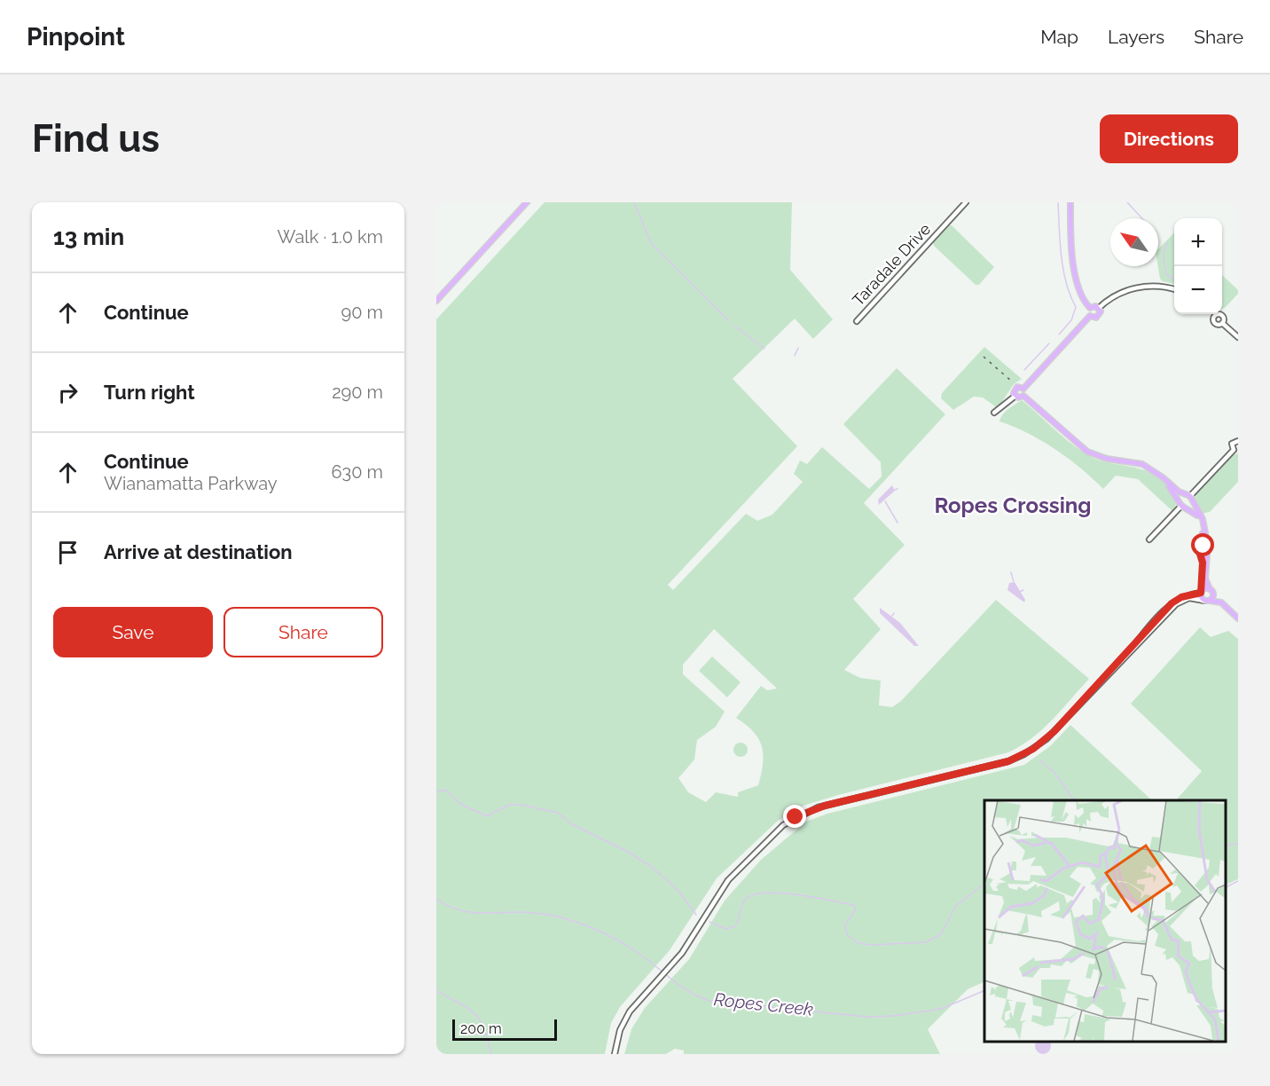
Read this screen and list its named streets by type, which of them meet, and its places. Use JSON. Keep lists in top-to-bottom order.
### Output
{
  "streets": {
    "street": ["Taradale Drive"]
  },
  "districts": ["Ropes Crossing"],
  "water": ["Ropes Creek"],
  "scale_bar": "200 m",
  "north": "top left",
  "page": {
    "header": "Pinpoint",
    "nav": ["Map", "Layers", "Share"],
    "buttons": [
      "Directions",
      ["Save", "Share"]
    ],
    "title": "Find us",
    "heading": ["13 min", "Walk · 1.0 km"],
    "map_buttons": ["+", "−"],
    "list": [
      ["Continue", "90 m"],
      ["Turn right", "290 m"],
      ["Continue", "Wianamatta Parkway", "630 m"],
      "Arrive at destination"
    ],
    "scale": "200 m"
  }
}
